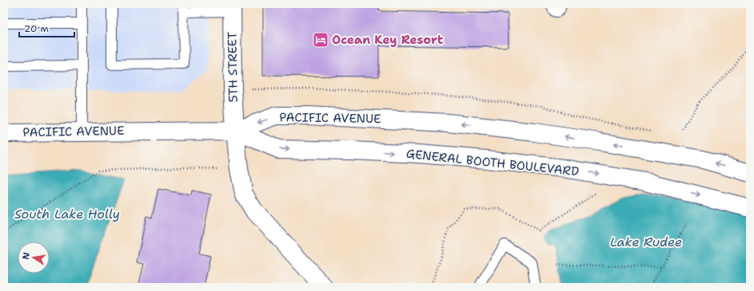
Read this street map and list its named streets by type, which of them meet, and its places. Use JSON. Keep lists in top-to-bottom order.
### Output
{
  "streets": {
    "main road": ["5TH STREET", "PACIFIC AVENUE", "GENERAL BOOTH BOULEVARD"]
  },
  "crossings": [
    ["5TH STREET", "PACIFIC AVENUE"],
    ["5TH STREET", "GENERAL BOOTH BOULEVARD"],
    ["PACIFIC AVENUE", "GENERAL BOOTH BOULEVARD"]
  ],
  "one_way": ["PACIFIC AVENUE", "GENERAL BOOTH BOULEVARD"],
  "water": ["South Lake Holly", "Lake Rudee"],
  "places": {
    "hotel": ["Ocean Key Resort"]
  },
  "scale_bar": "20 m",
  "north": "left"
}
